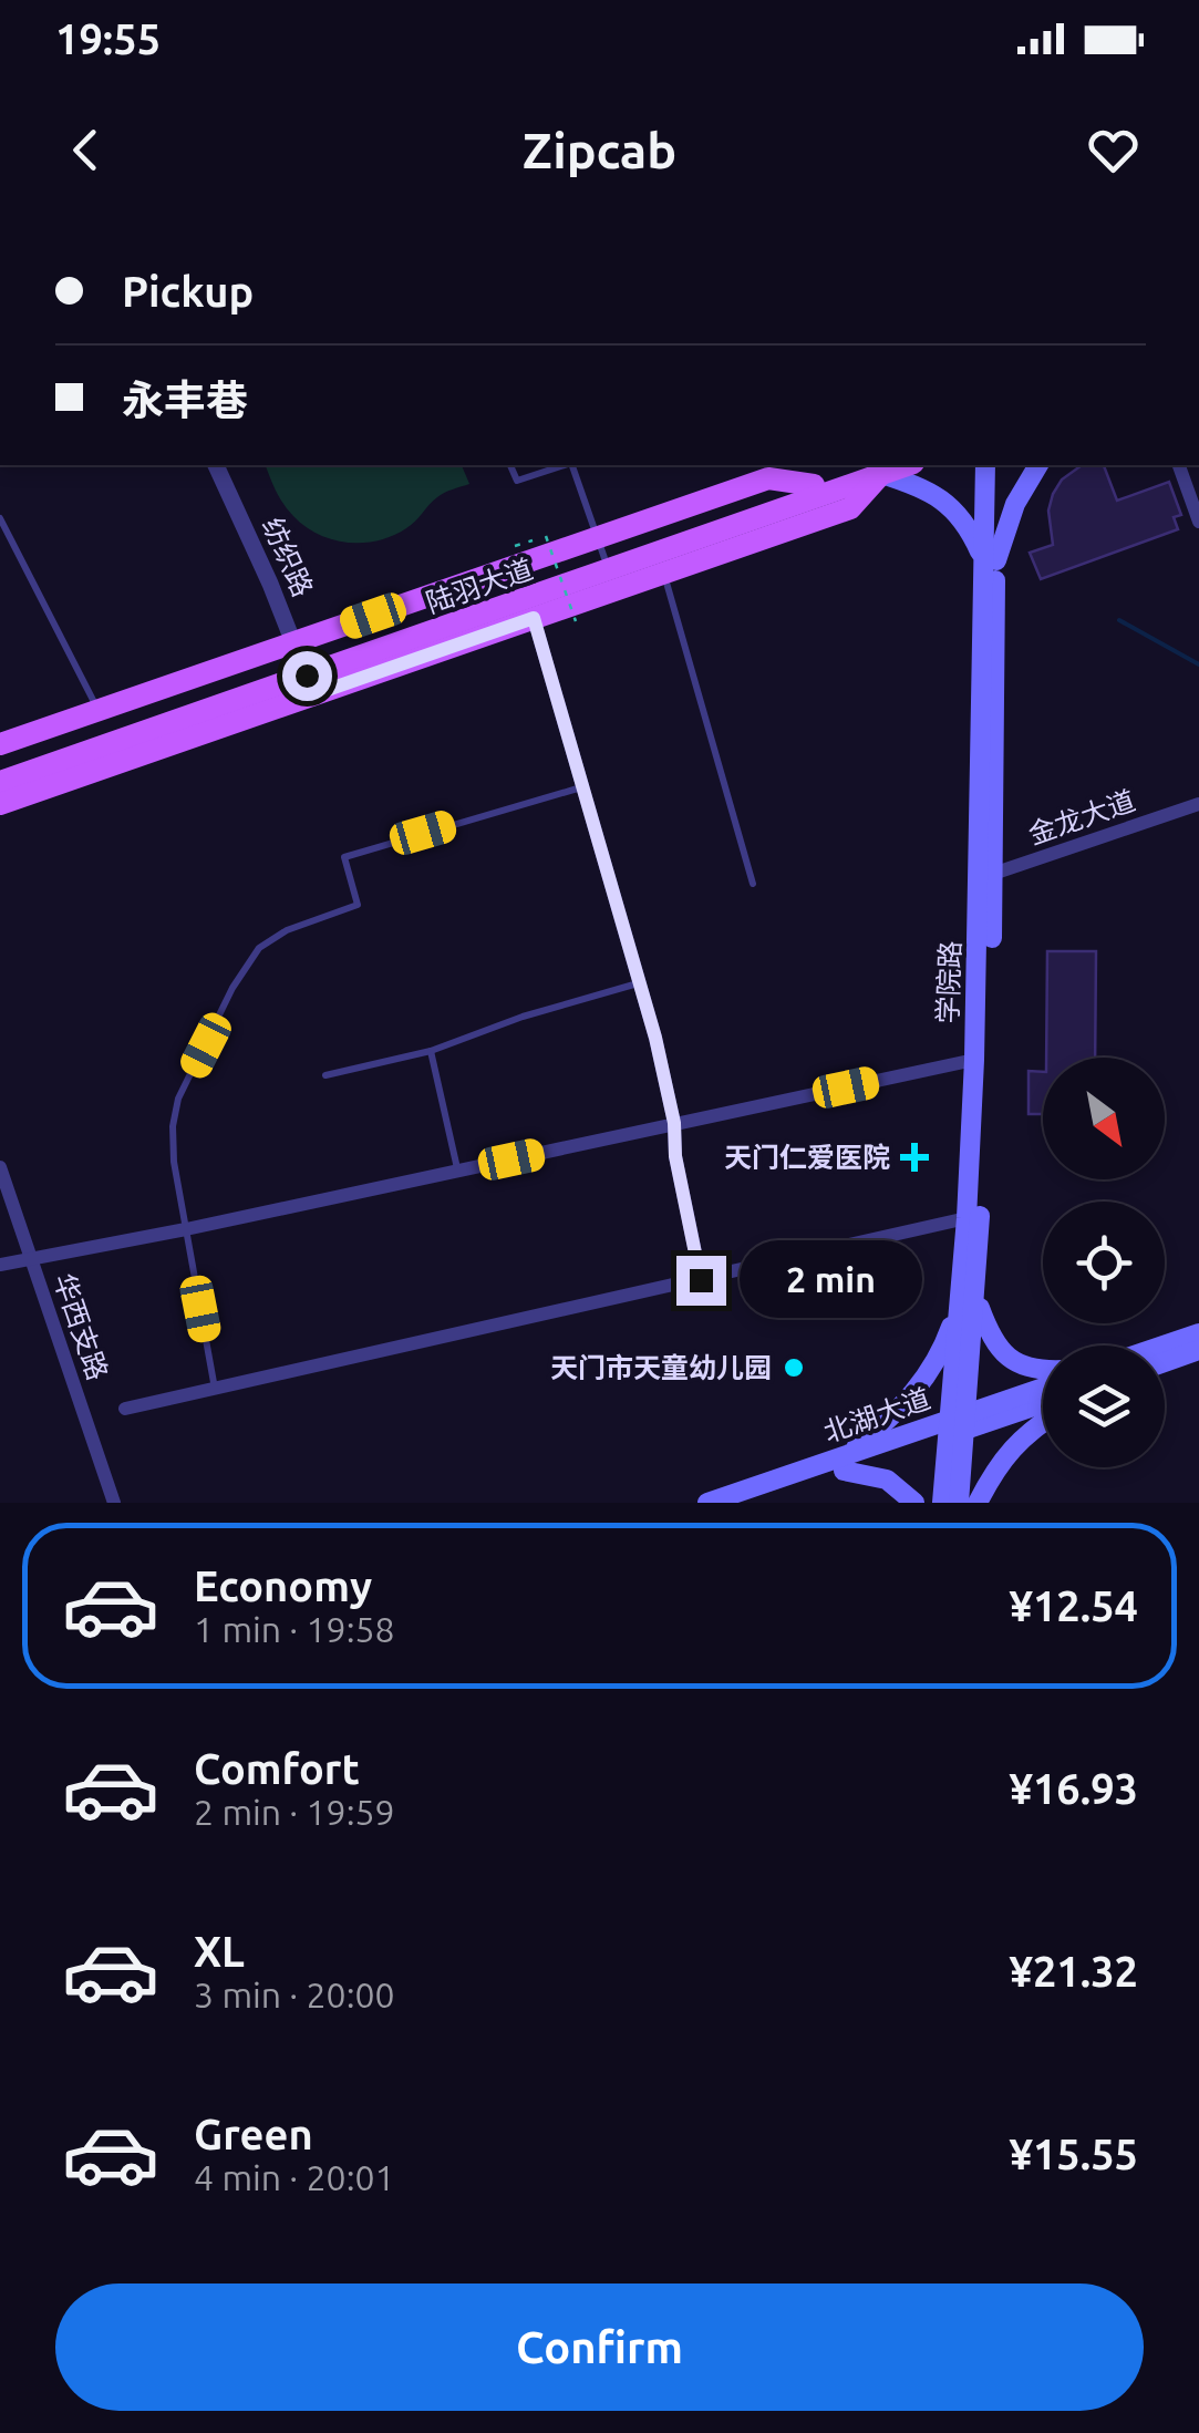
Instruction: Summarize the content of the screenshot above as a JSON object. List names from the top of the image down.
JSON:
{
  "streets": {
    "main road": ["陆羽大道", "学院路", "北湖大道"],
    "street": ["纺织路", "金龙大道", "华西支路"]
  },
  "crossings": [
    ["纺织路", "陆羽大道"],
    ["金龙大道", "学院路"],
    ["学院路", "北湖大道"]
  ],
  "places": {
    "health": ["天门仁爱医院"],
    "other": ["天门市天童幼儿园"]
  },
  "north": "bottom right",
  "page": {
    "status": "19:55",
    "header": "Zipcab",
    "banner": ["Pickup", "永丰巷"],
    "bubble": "2 min",
    "list": [
      {
        "name": "Economy",
        "note": "1 min · 19:58",
        "value": "¥12.54"
      },
      {
        "name": "Comfort",
        "note": "2 min · 19:59",
        "value": "¥16.93"
      },
      {
        "name": "XL",
        "note": "3 min · 20:00",
        "value": "¥21.32"
      },
      {
        "name": "Green",
        "note": "4 min · 20:01",
        "value": "¥15.55"
      }
    ],
    "buttons": "Confirm"
  }
}
